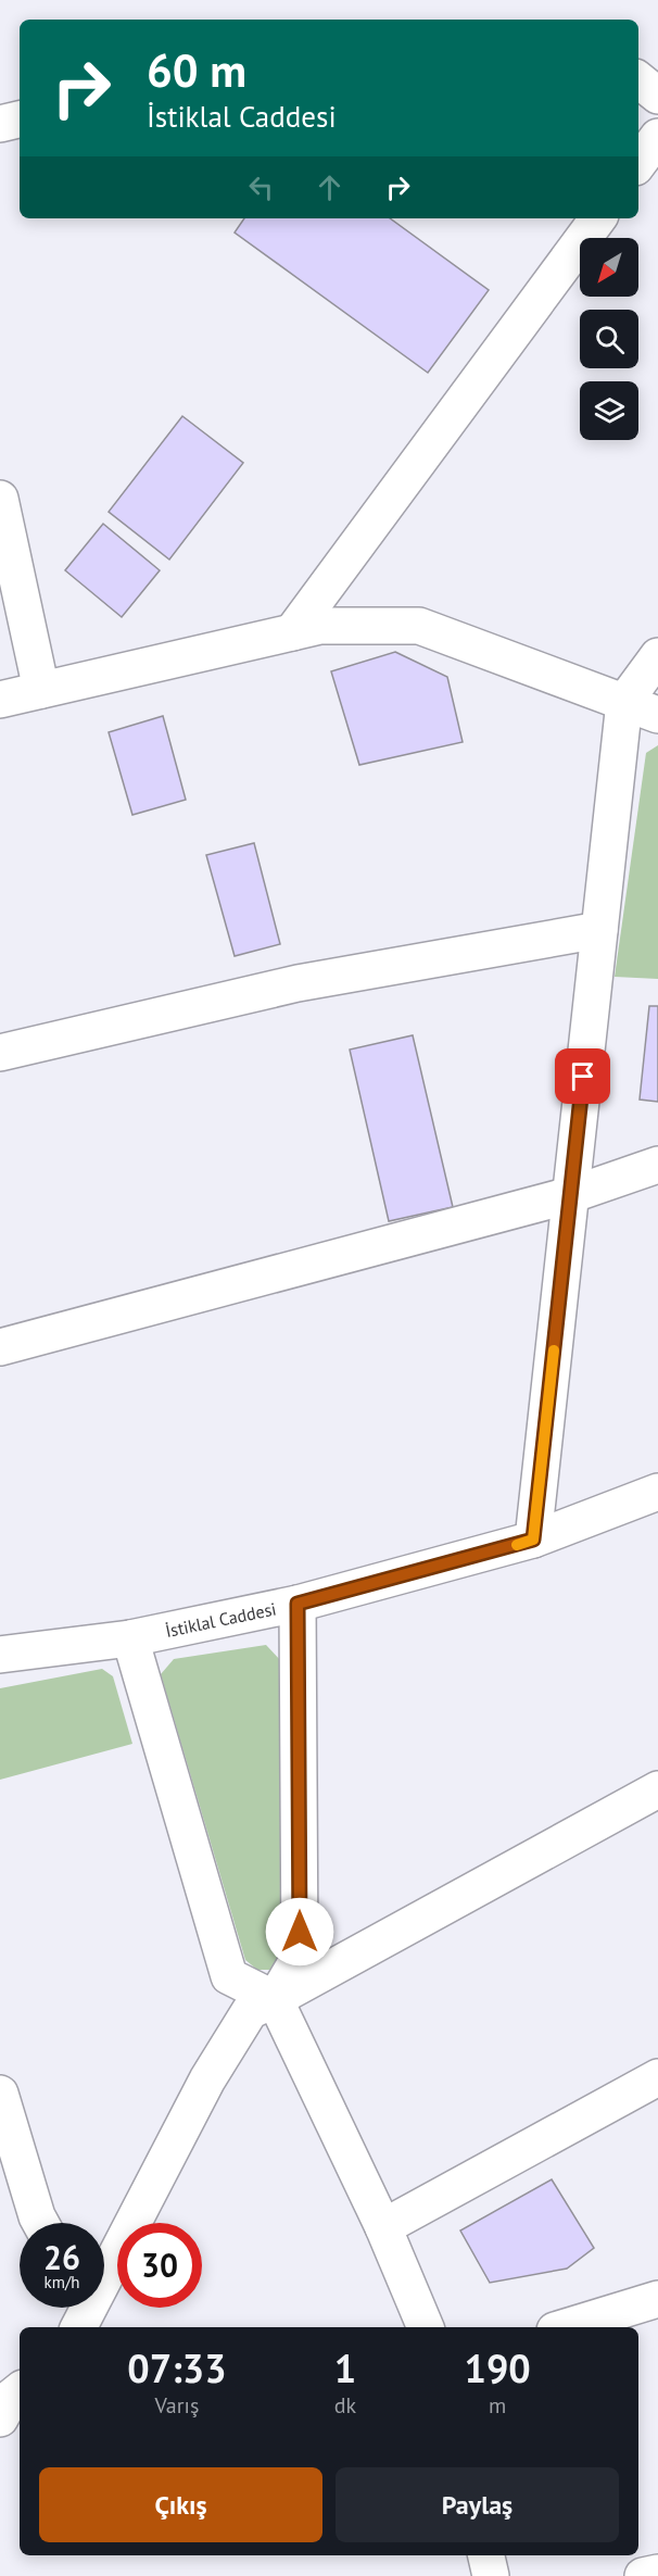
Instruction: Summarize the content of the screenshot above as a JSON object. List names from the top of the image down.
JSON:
{
  "streets": {
    "street": ["İstiklal Caddesi"]
  },
  "north": "bottom left",
  "page": {
    "turn": ["60 m", "İstiklal Caddesi"],
    "speed": "26 km/h",
    "limit": "30",
    "eta": [
      "07:33",
      "Varış",
      "1",
      "dk",
      "190",
      "m"
    ],
    "buttons": ["Çıkış", "Paylaş"]
  }
}
